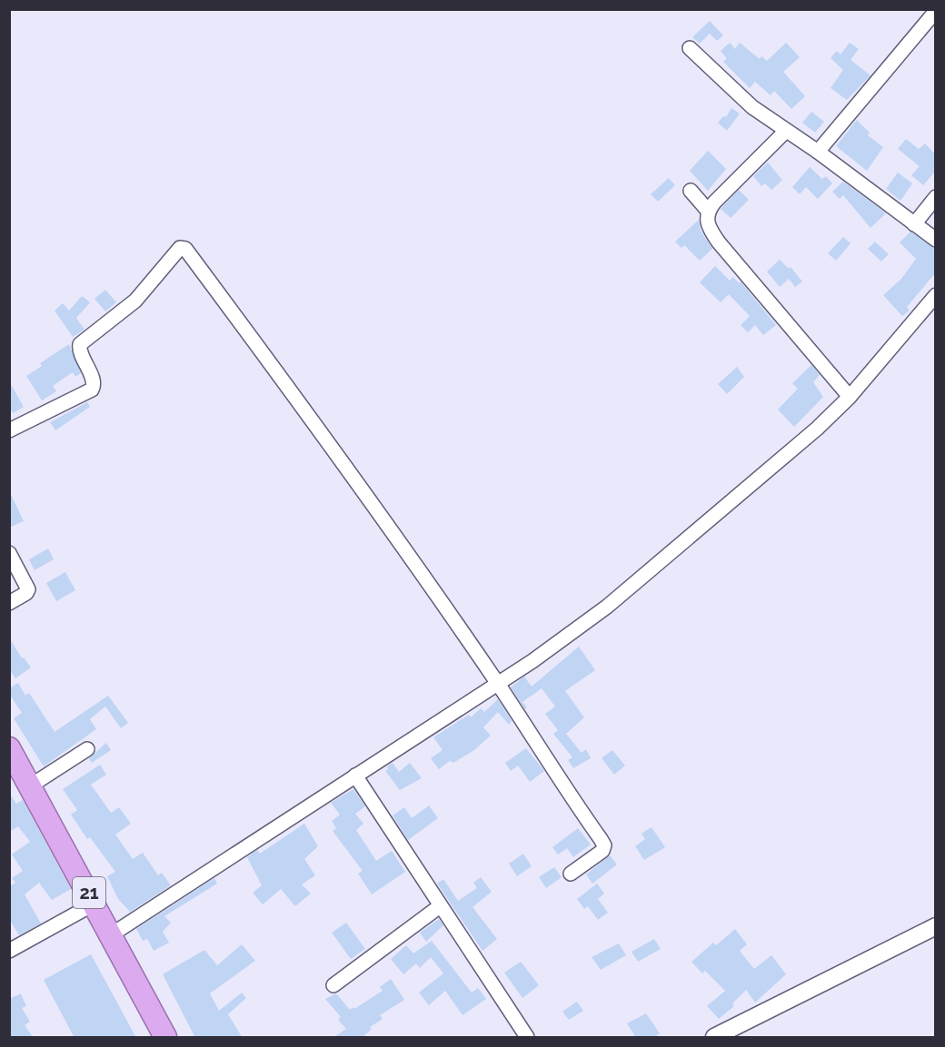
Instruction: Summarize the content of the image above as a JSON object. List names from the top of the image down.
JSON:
{
  "streets": {
    "highway": ["21"]
  }
}
